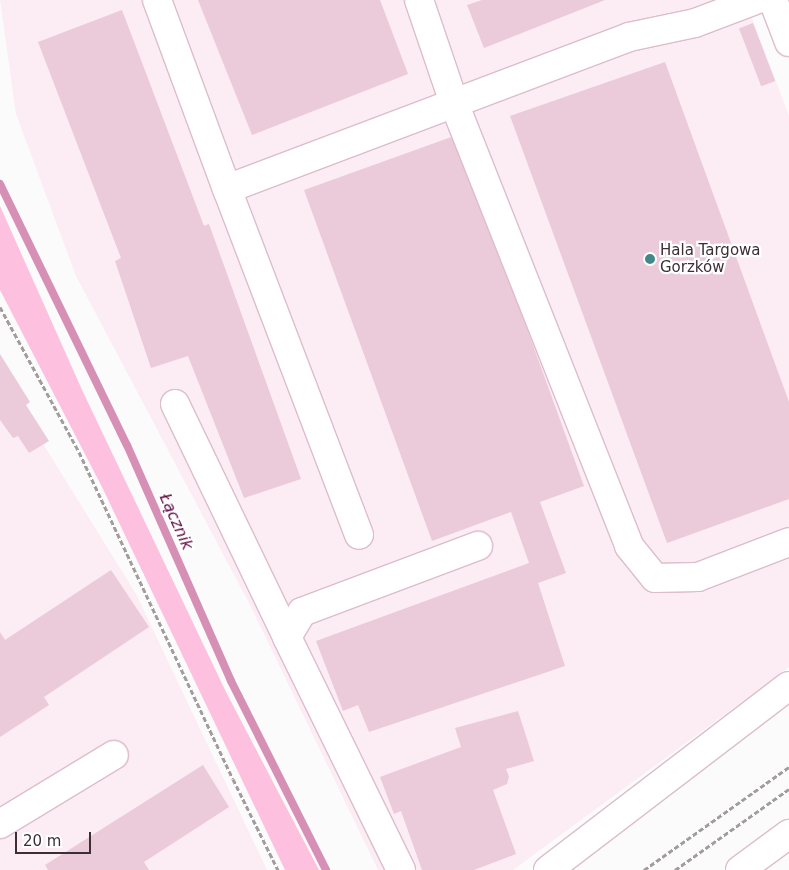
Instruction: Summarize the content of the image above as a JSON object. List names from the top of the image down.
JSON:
{
  "water": ["Łącznik"],
  "places": ["Hala Targowa Gorzków"],
  "scale_bar": "20 m"
}
